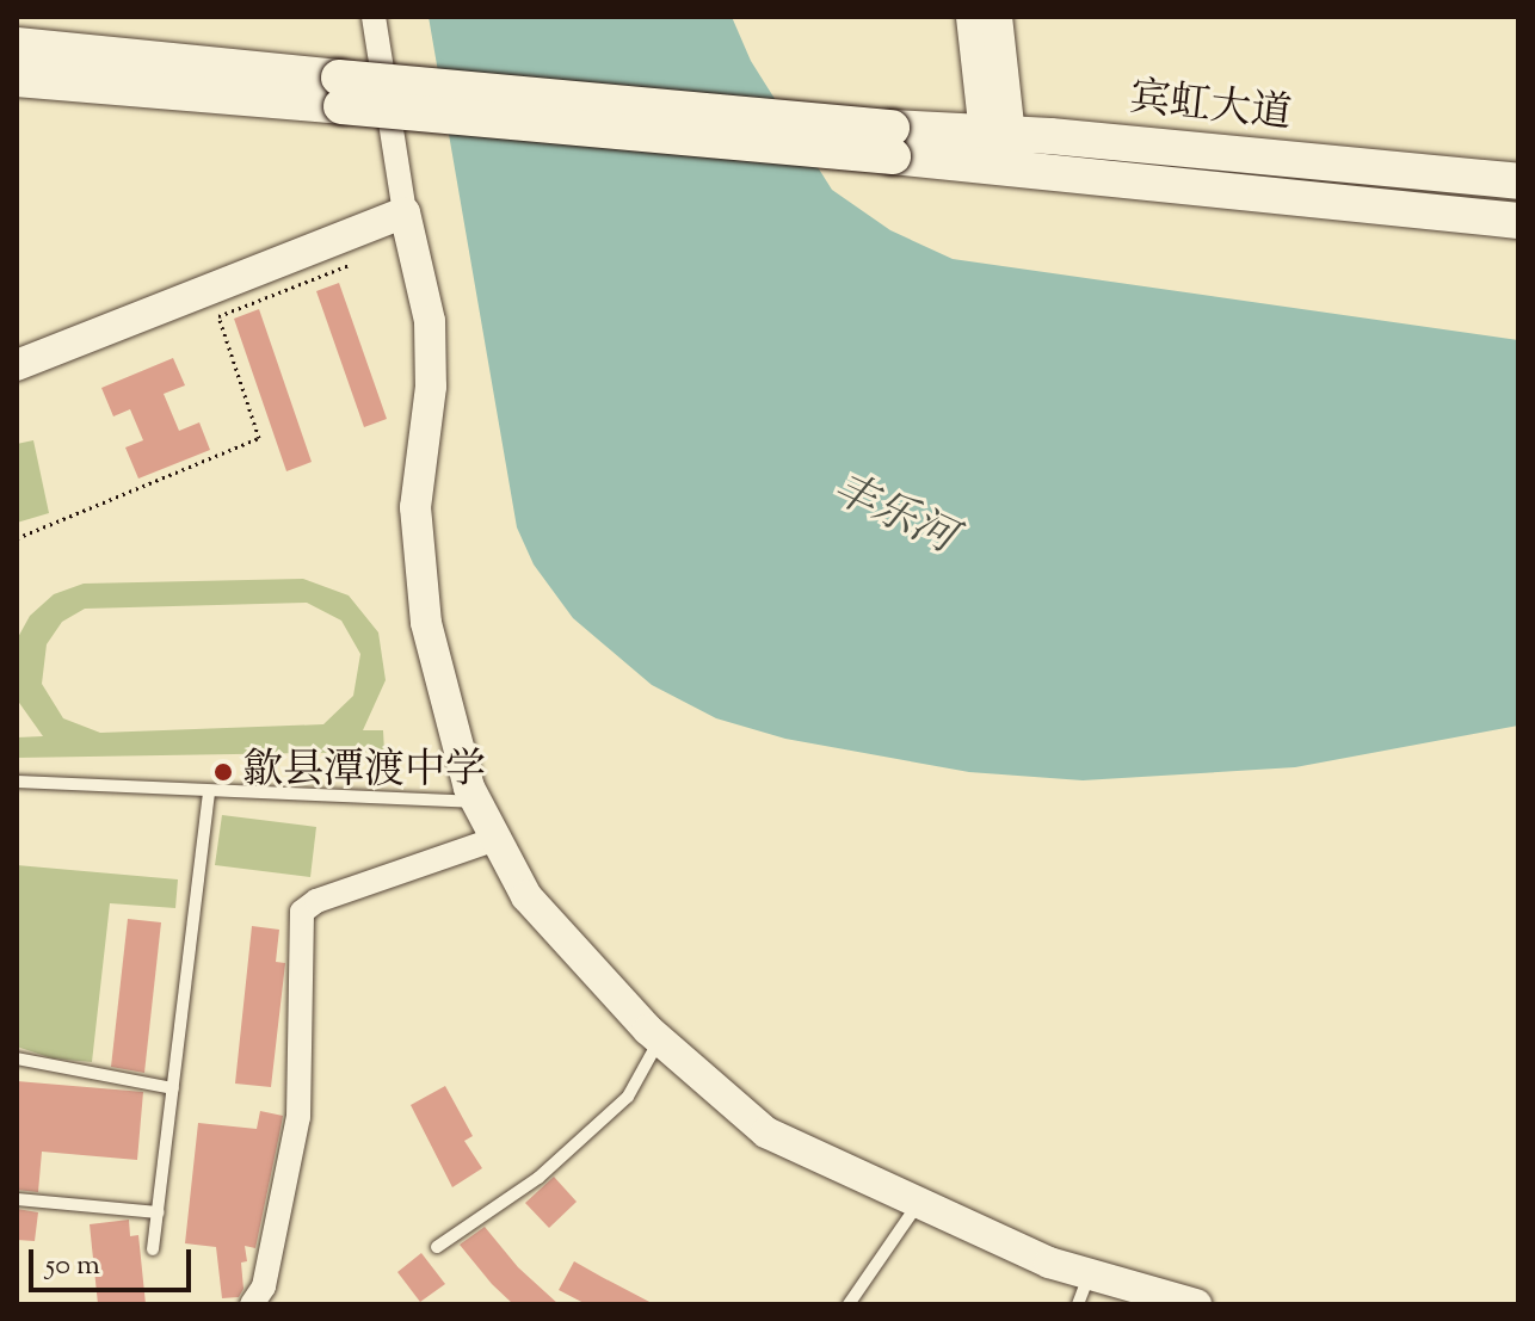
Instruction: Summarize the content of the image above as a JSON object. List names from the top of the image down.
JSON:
{
  "streets": {
    "main road": ["宾虹大道"]
  },
  "water": ["丰乐河"],
  "places": ["歙县潭渡中学"],
  "scale_bar": "50 m"
}
